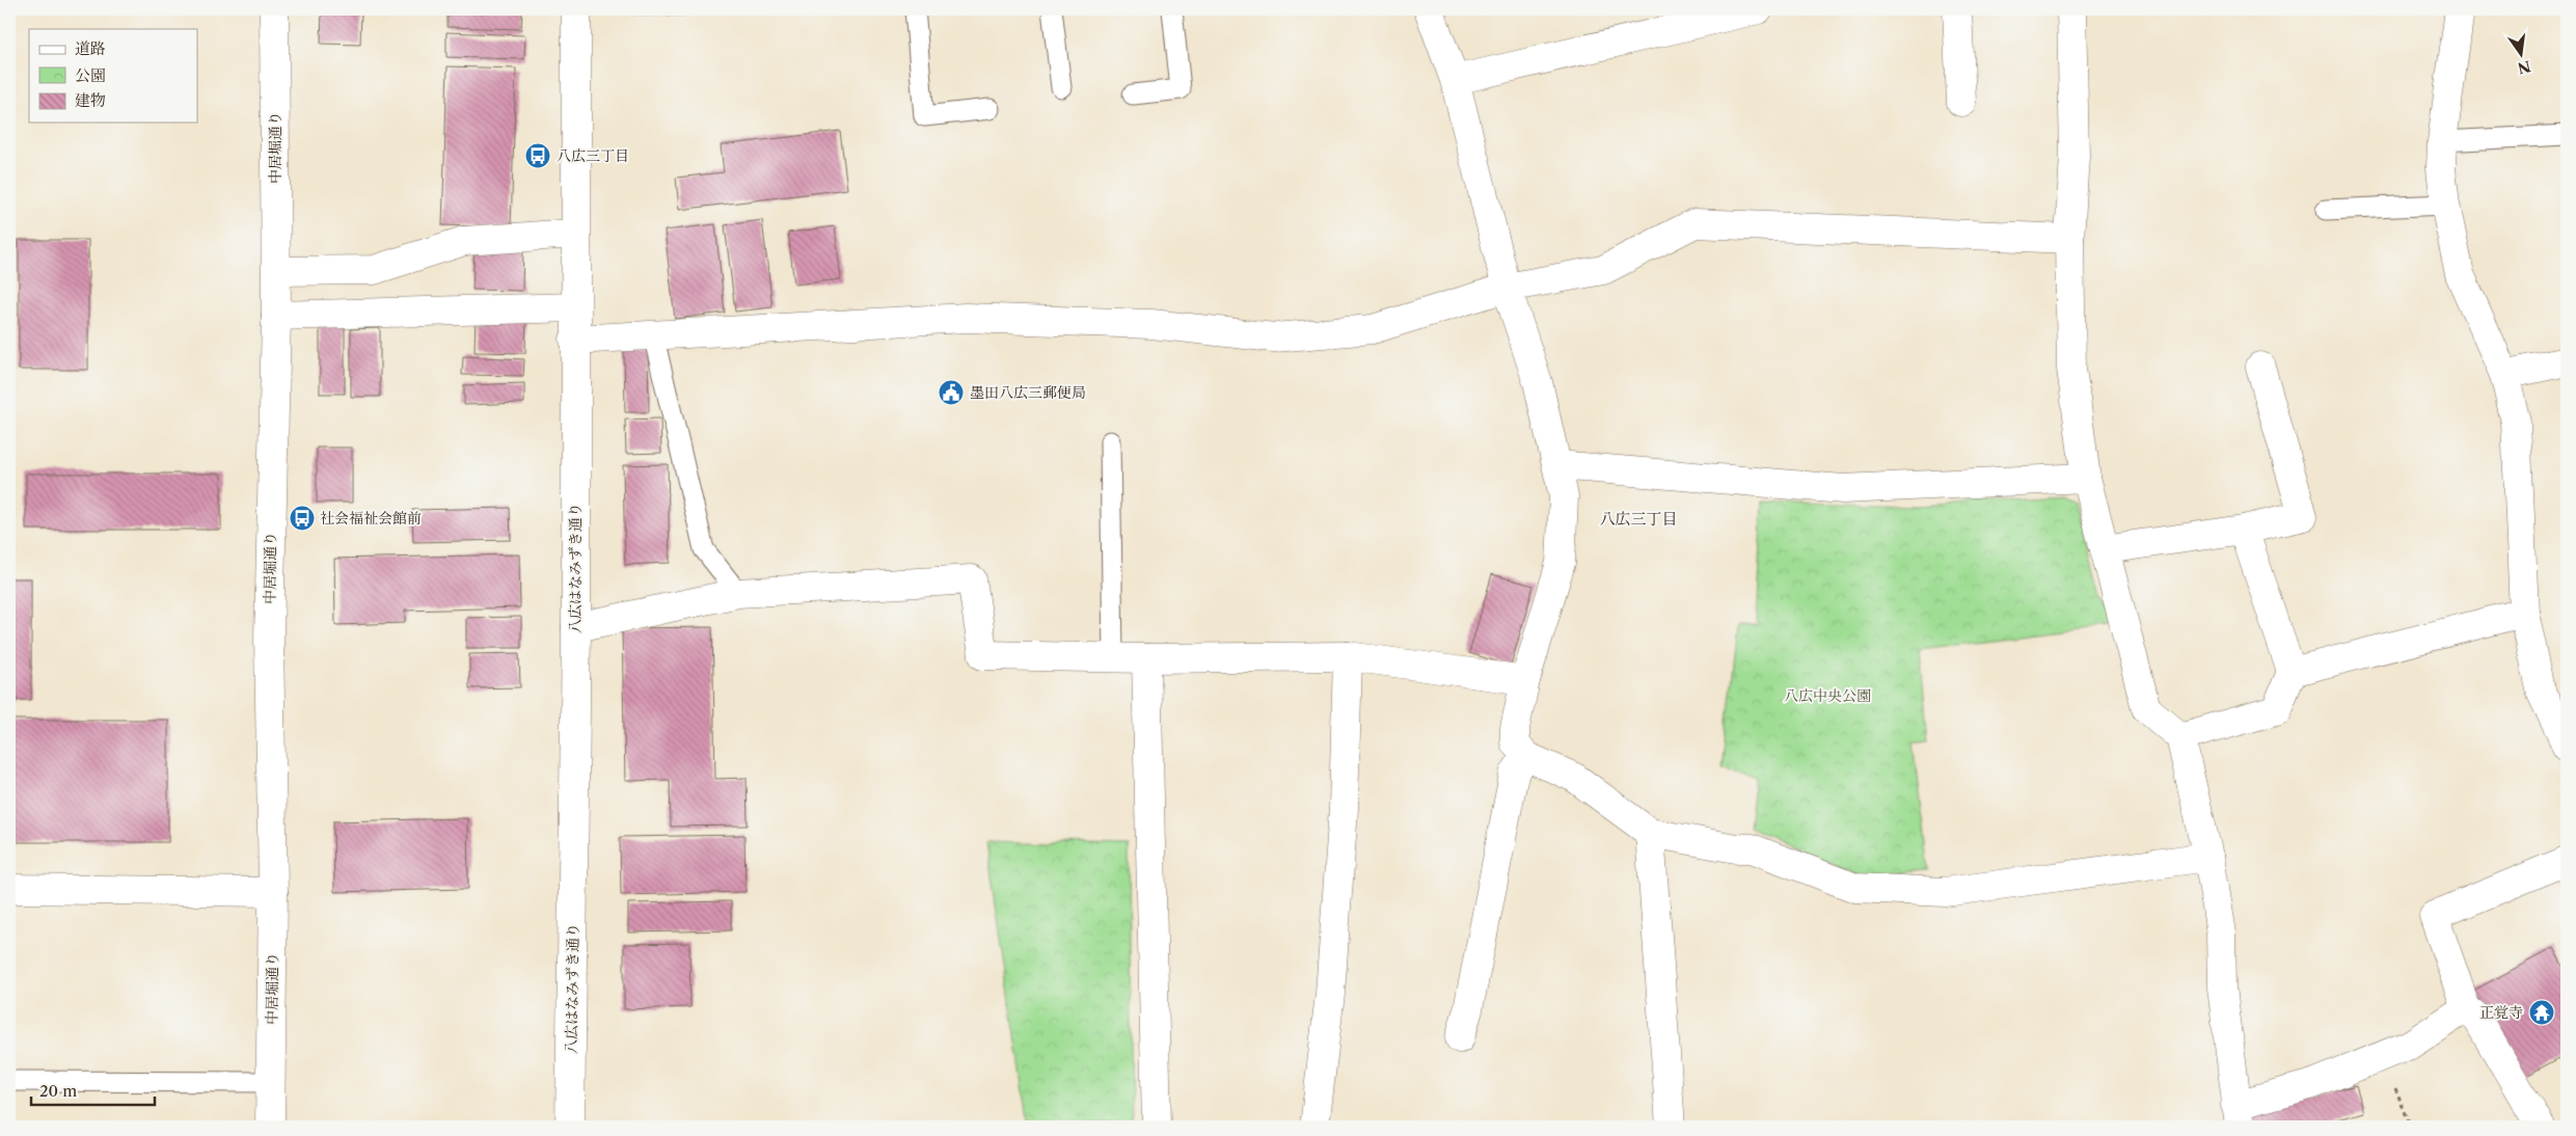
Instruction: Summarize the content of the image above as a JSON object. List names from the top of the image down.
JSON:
{
  "streets": {
    "street": ["中居堀通り", "八広はなみずき通り"]
  },
  "districts": ["八広三丁目"],
  "parks": ["八広中央公園"],
  "places": {
    "bus stop": ["八広三丁目", "社会福祉会館前"],
    "public building": ["墨田八広三郵便局"],
    "temple": ["正覚寺"]
  },
  "legend": ["道路", "公園", "建物"],
  "scale_bar": "20 m",
  "north": "bottom"
}
